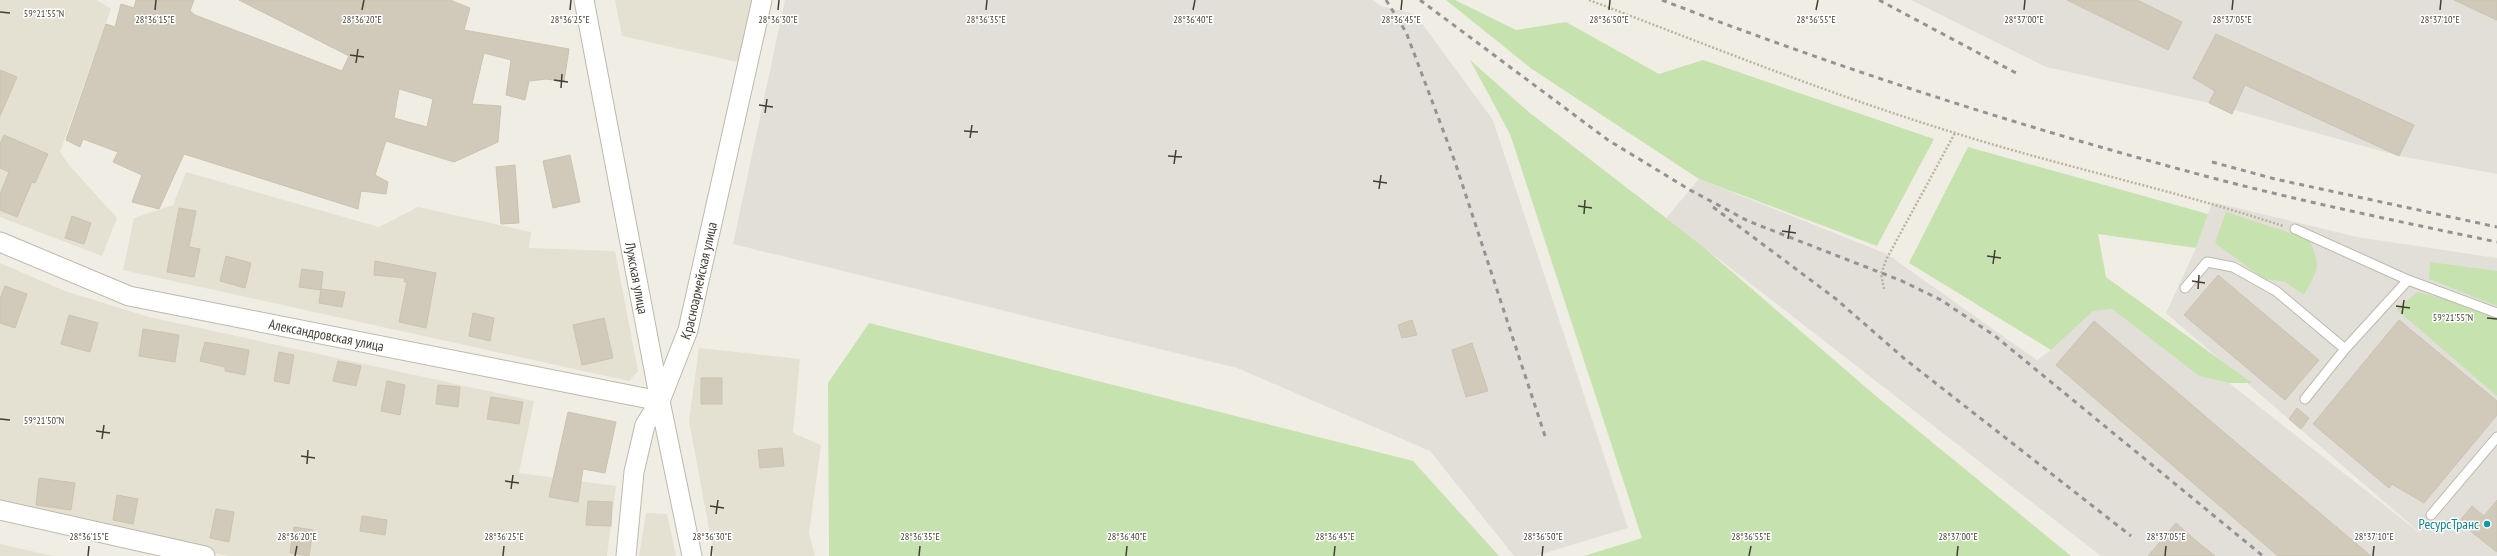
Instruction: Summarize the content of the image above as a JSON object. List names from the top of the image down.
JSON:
{
  "streets": {
    "street": ["Лужская улица", "Красноармейская улица", "Александровская улица"]
  },
  "crossings": [
    ["Лужская улица", "Красноармейская улица"],
    ["Лужская улица", "Александровская улица"],
    ["Красноармейская улица", "Александровская улица"]
  ],
  "places": ["РесурсТранс"],
  "coordinates": [
    "59°21'55\"N",
    "28°36'20\"E",
    "28°36'25\"E",
    "28°36'50\"E",
    "28°37'05\"E",
    "28°37'10\"E",
    "28°36'15\"E",
    "28°36'30\"E",
    "28°36'35\"E",
    "28°36'40\"E",
    "28°36'45\"E",
    "28°36'55\"E",
    "28°37'00\"E",
    "59°21'50\"N"
  ]
}
